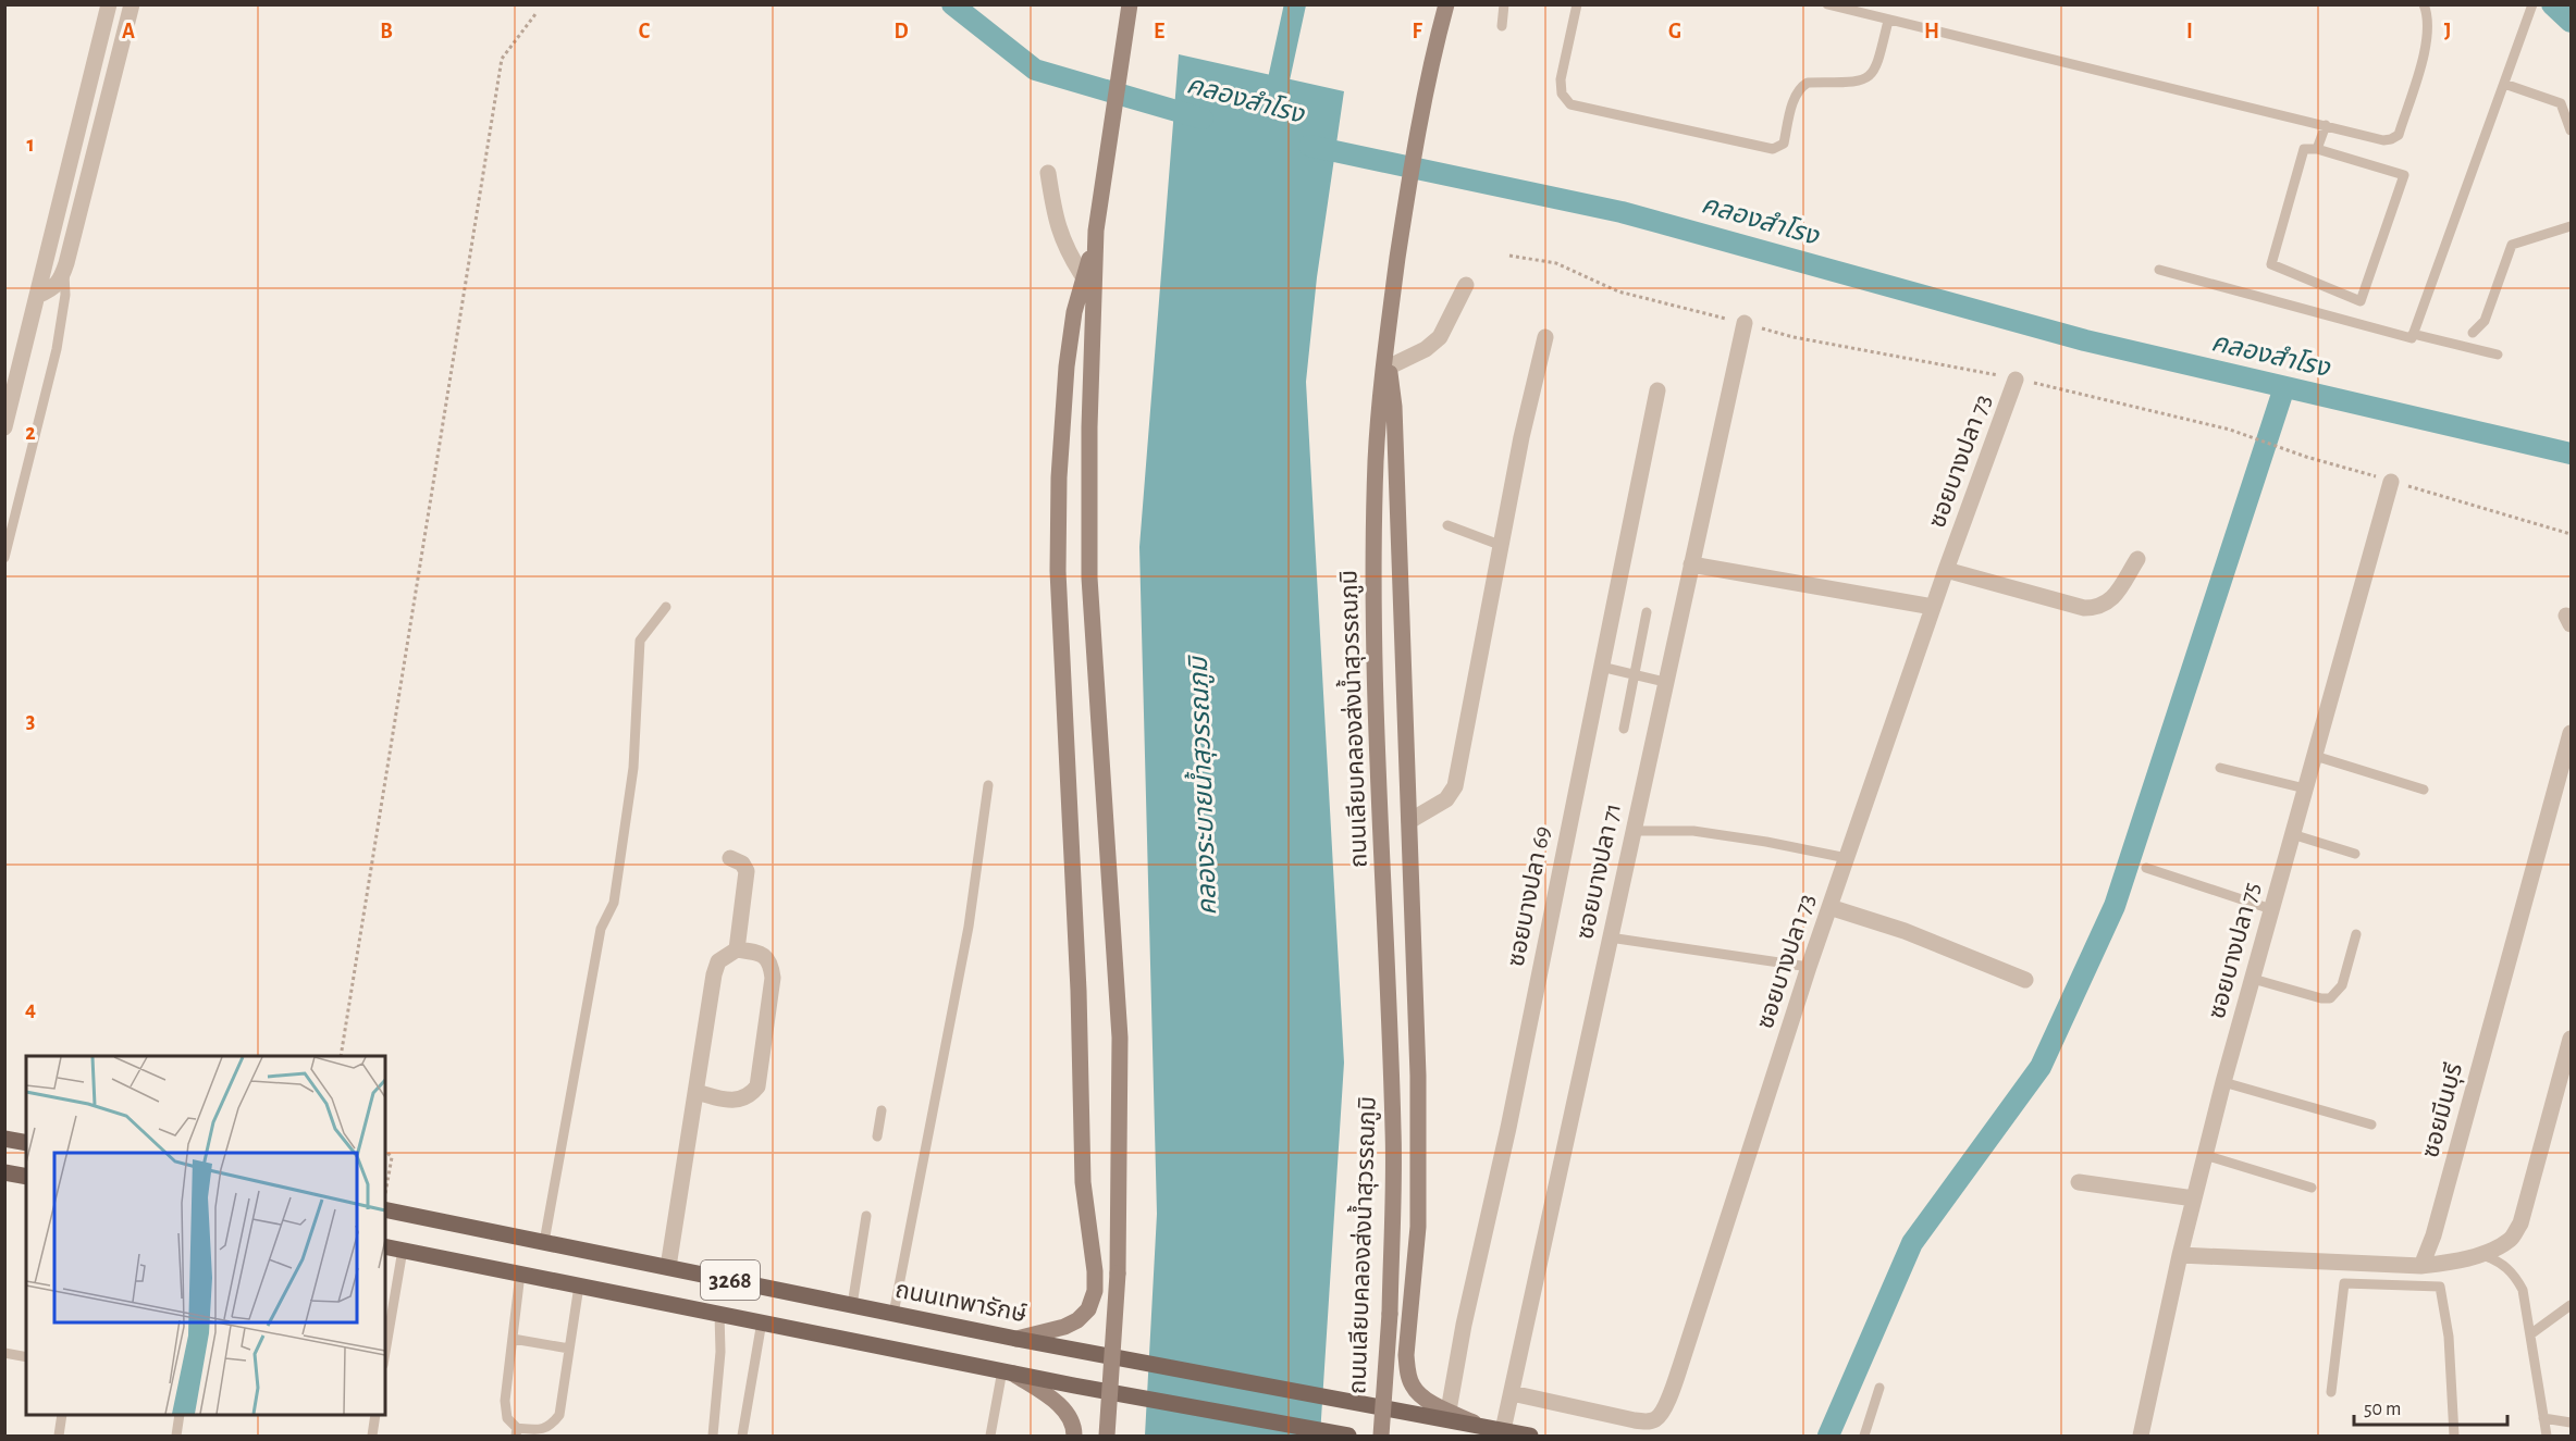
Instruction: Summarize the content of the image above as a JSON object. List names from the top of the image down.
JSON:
{
  "streets": {
    "main road": ["ถนนเลียบคลองส่งน้ำสุวรรณภูมิ", "3268", "ถนนเทพารักษ์"],
    "street": [
      "ซอยบางปลา 73",
      "ซอยบางปลา 71",
      "ซอยบางปลา 69",
      "ซอยบางปลา 75",
      "ซอยมีนบุรี"
    ]
  },
  "crossings": [
    ["ซอยบางปลา 73", "ซอยบางปลา 71"],
    ["ซอยบางปลา 71", "ถนนเทพารักษ์"]
  ],
  "water": ["คลองสำโรง", "คลองระบายน้ำสุวรรณภูมิ"],
  "scale_bar": "50 m",
  "grid": {
    "columns": [
      "A",
      "B",
      "C",
      "D",
      "E",
      "F",
      "G",
      "H",
      "I",
      "J"
    ],
    "rows": [
      "1",
      "2",
      "3",
      "4"
    ]
  }
}
